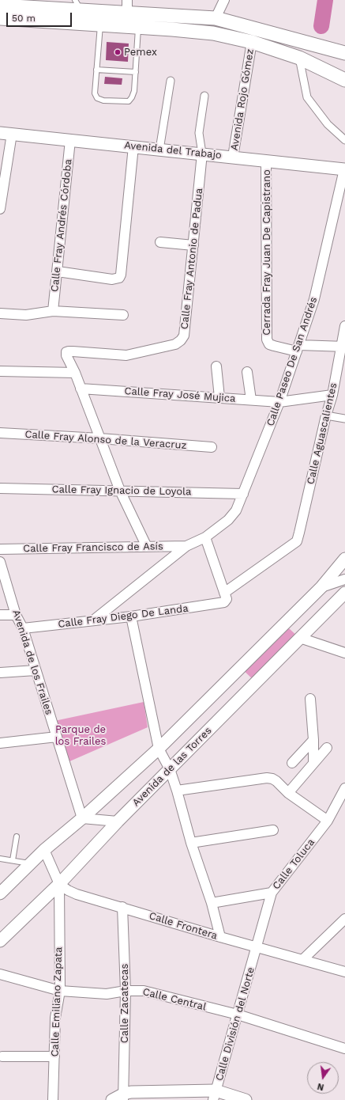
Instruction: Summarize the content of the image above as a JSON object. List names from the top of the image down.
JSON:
{
  "streets": {
    "street": [
      "Avenida Rojo Gómez",
      "Avenida del Trabajo",
      "Calle Fray Andrés Córdoba",
      "Cerrada Fray Juan De Capistrano",
      "Calle Fray Antonio de Padua",
      "Calle Paseo De San Andrés",
      "Calle Fray José Mujica",
      "Calle Aguascalientes",
      "Calle Fray Alonso de la Veracruz",
      "Calle Fray Ignacio de Loyola",
      "Calle Fray Francisco de Asís",
      "Calle Fray Diego De Landa",
      "Avenida de los Frailes",
      "Avenida de las Torres",
      "Calle Toluca",
      "Calle Frontera",
      "Calle Central",
      "Calle Emiliano Zapata",
      "Calle Zacatecas",
      "Calle División del Norte"
    ]
  },
  "crossings": [
    ["Avenida Rojo Gómez", "Avenida del Trabajo"],
    ["Avenida del Trabajo", "Calle Fray Andrés Córdoba"],
    ["Avenida del Trabajo", "Cerrada Fray Juan De Capistrano"],
    ["Avenida del Trabajo", "Calle Fray Antonio de Padua"],
    ["Avenida del Trabajo", "Calle Paseo De San Andrés"],
    ["Cerrada Fray Juan De Capistrano", "Calle Paseo De San Andrés"],
    ["Calle Paseo De San Andrés", "Calle Fray José Mujica"],
    ["Calle Paseo De San Andrés", "Calle Fray Ignacio de Loyola"],
    ["Calle Paseo De San Andrés", "Calle Fray Francisco de Asís"],
    ["Calle Fray José Mujica", "Calle Aguascalientes"],
    ["Calle Aguascalientes", "Calle Fray Diego De Landa"],
    ["Calle Fray Diego De Landa", "Avenida de los Frailes"],
    ["Avenida de las Torres", "Calle Frontera"],
    ["Avenida de las Torres", "Calle Emiliano Zapata"],
    ["Calle Toluca", "Calle Frontera"],
    ["Calle Toluca", "Calle División del Norte"],
    ["Calle Frontera", "Calle Emiliano Zapata"],
    ["Calle Frontera", "Calle Zacatecas"],
    ["Calle Frontera", "Calle División del Norte"],
    ["Calle Central", "Calle Emiliano Zapata"],
    ["Calle Central", "Calle Zacatecas"],
    ["Calle Central", "Calle División del Norte"]
  ],
  "parks": ["Parque de los Frailes"],
  "places": ["Pemex"],
  "scale_bar": "50 m",
  "north": "bottom"
}
